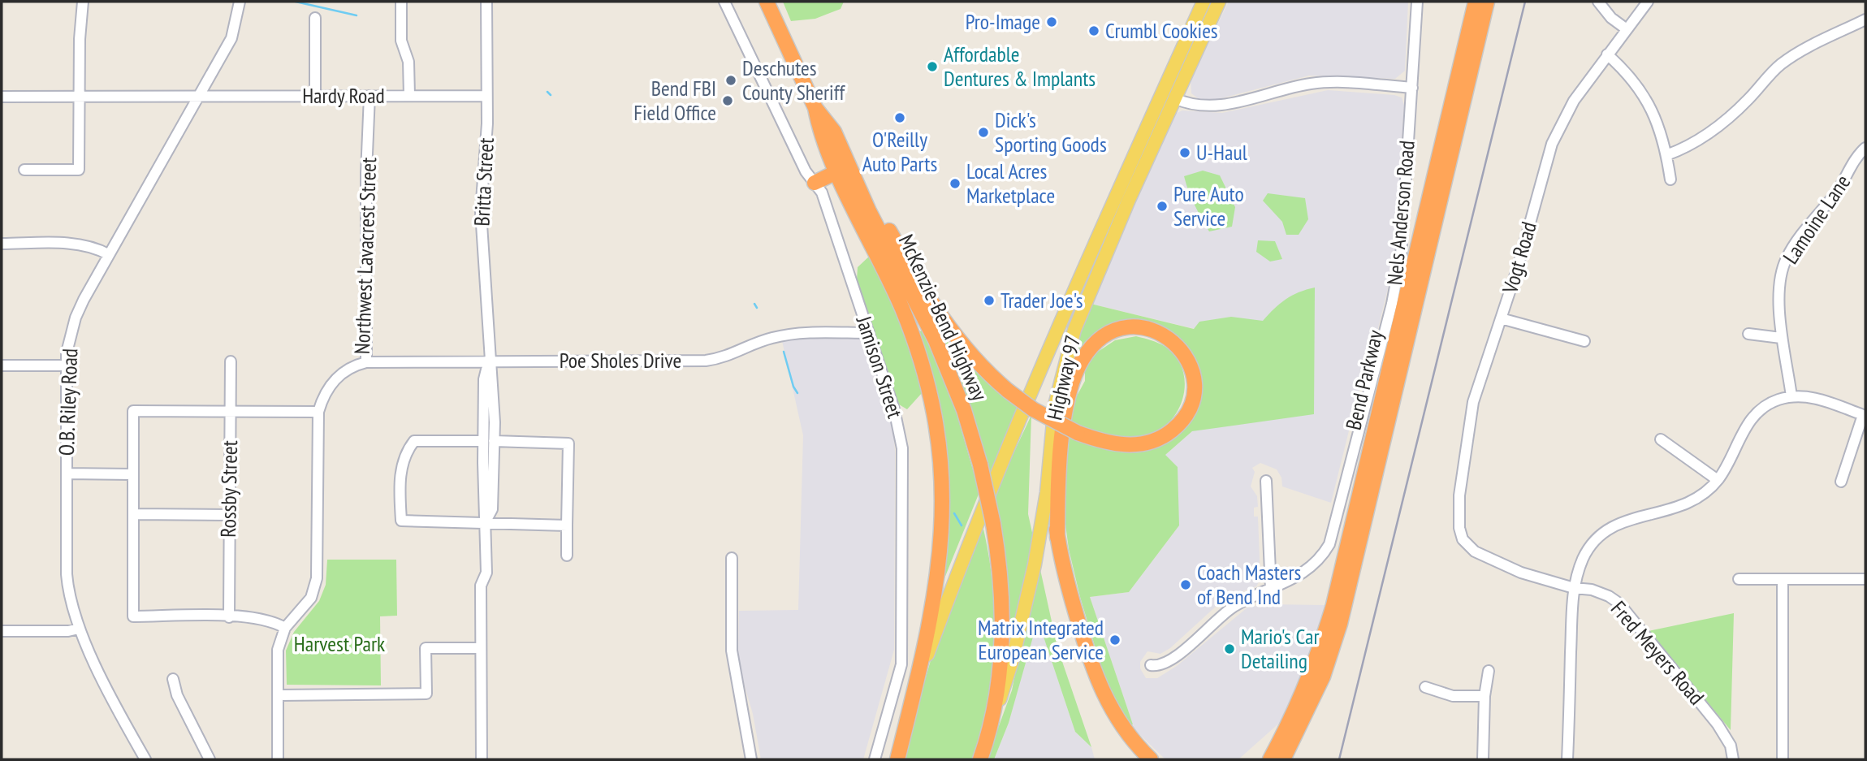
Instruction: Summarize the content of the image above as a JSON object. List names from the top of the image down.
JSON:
{
  "streets": {
    "highway": ["McKenzie-Bend Highway", "Bend Parkway"],
    "main road": ["Highway 97"],
    "street": [
      "Hardy Road",
      "Britta Street",
      "Nels Anderson Road",
      "Lamoine Lane",
      "Northwest Lavacrest Street",
      "Vogt Road",
      "Poe Sholes Drive",
      "Jamison Street",
      "O.B. Riley Road",
      "Rossby Street",
      "Fred Meyers Road"
    ]
  },
  "crossings": [
    ["Hardy Road", "Britta Street"],
    ["Hardy Road", "Northwest Lavacrest Street"],
    ["Hardy Road", "O.B. Riley Road"],
    ["Britta Street", "Poe Sholes Drive"],
    ["Northwest Lavacrest Street", "Poe Sholes Drive"],
    ["Vogt Road", "Fred Meyers Road"],
    ["McKenzie-Bend Highway", "Highway 97"],
    ["Poe Sholes Drive", "Jamison Street"]
  ],
  "parks": ["Harvest Park"],
  "places": [
    "Pro-Image",
    "Crumbl Cookies",
    "Affordable Dentures & Implants",
    "Deschutes County Sheriff",
    "Bend FBI Field Office",
    "O'Reilly Auto Parts",
    "Dick's Sporting Goods",
    "U-Haul",
    "Local Acres Marketplace",
    "Pure Auto Service",
    "Trader Joe's",
    "Coach Masters of Bend Ind",
    "Matrix Integrated European Service",
    "Mario's Car Detailing"
  ]
}
